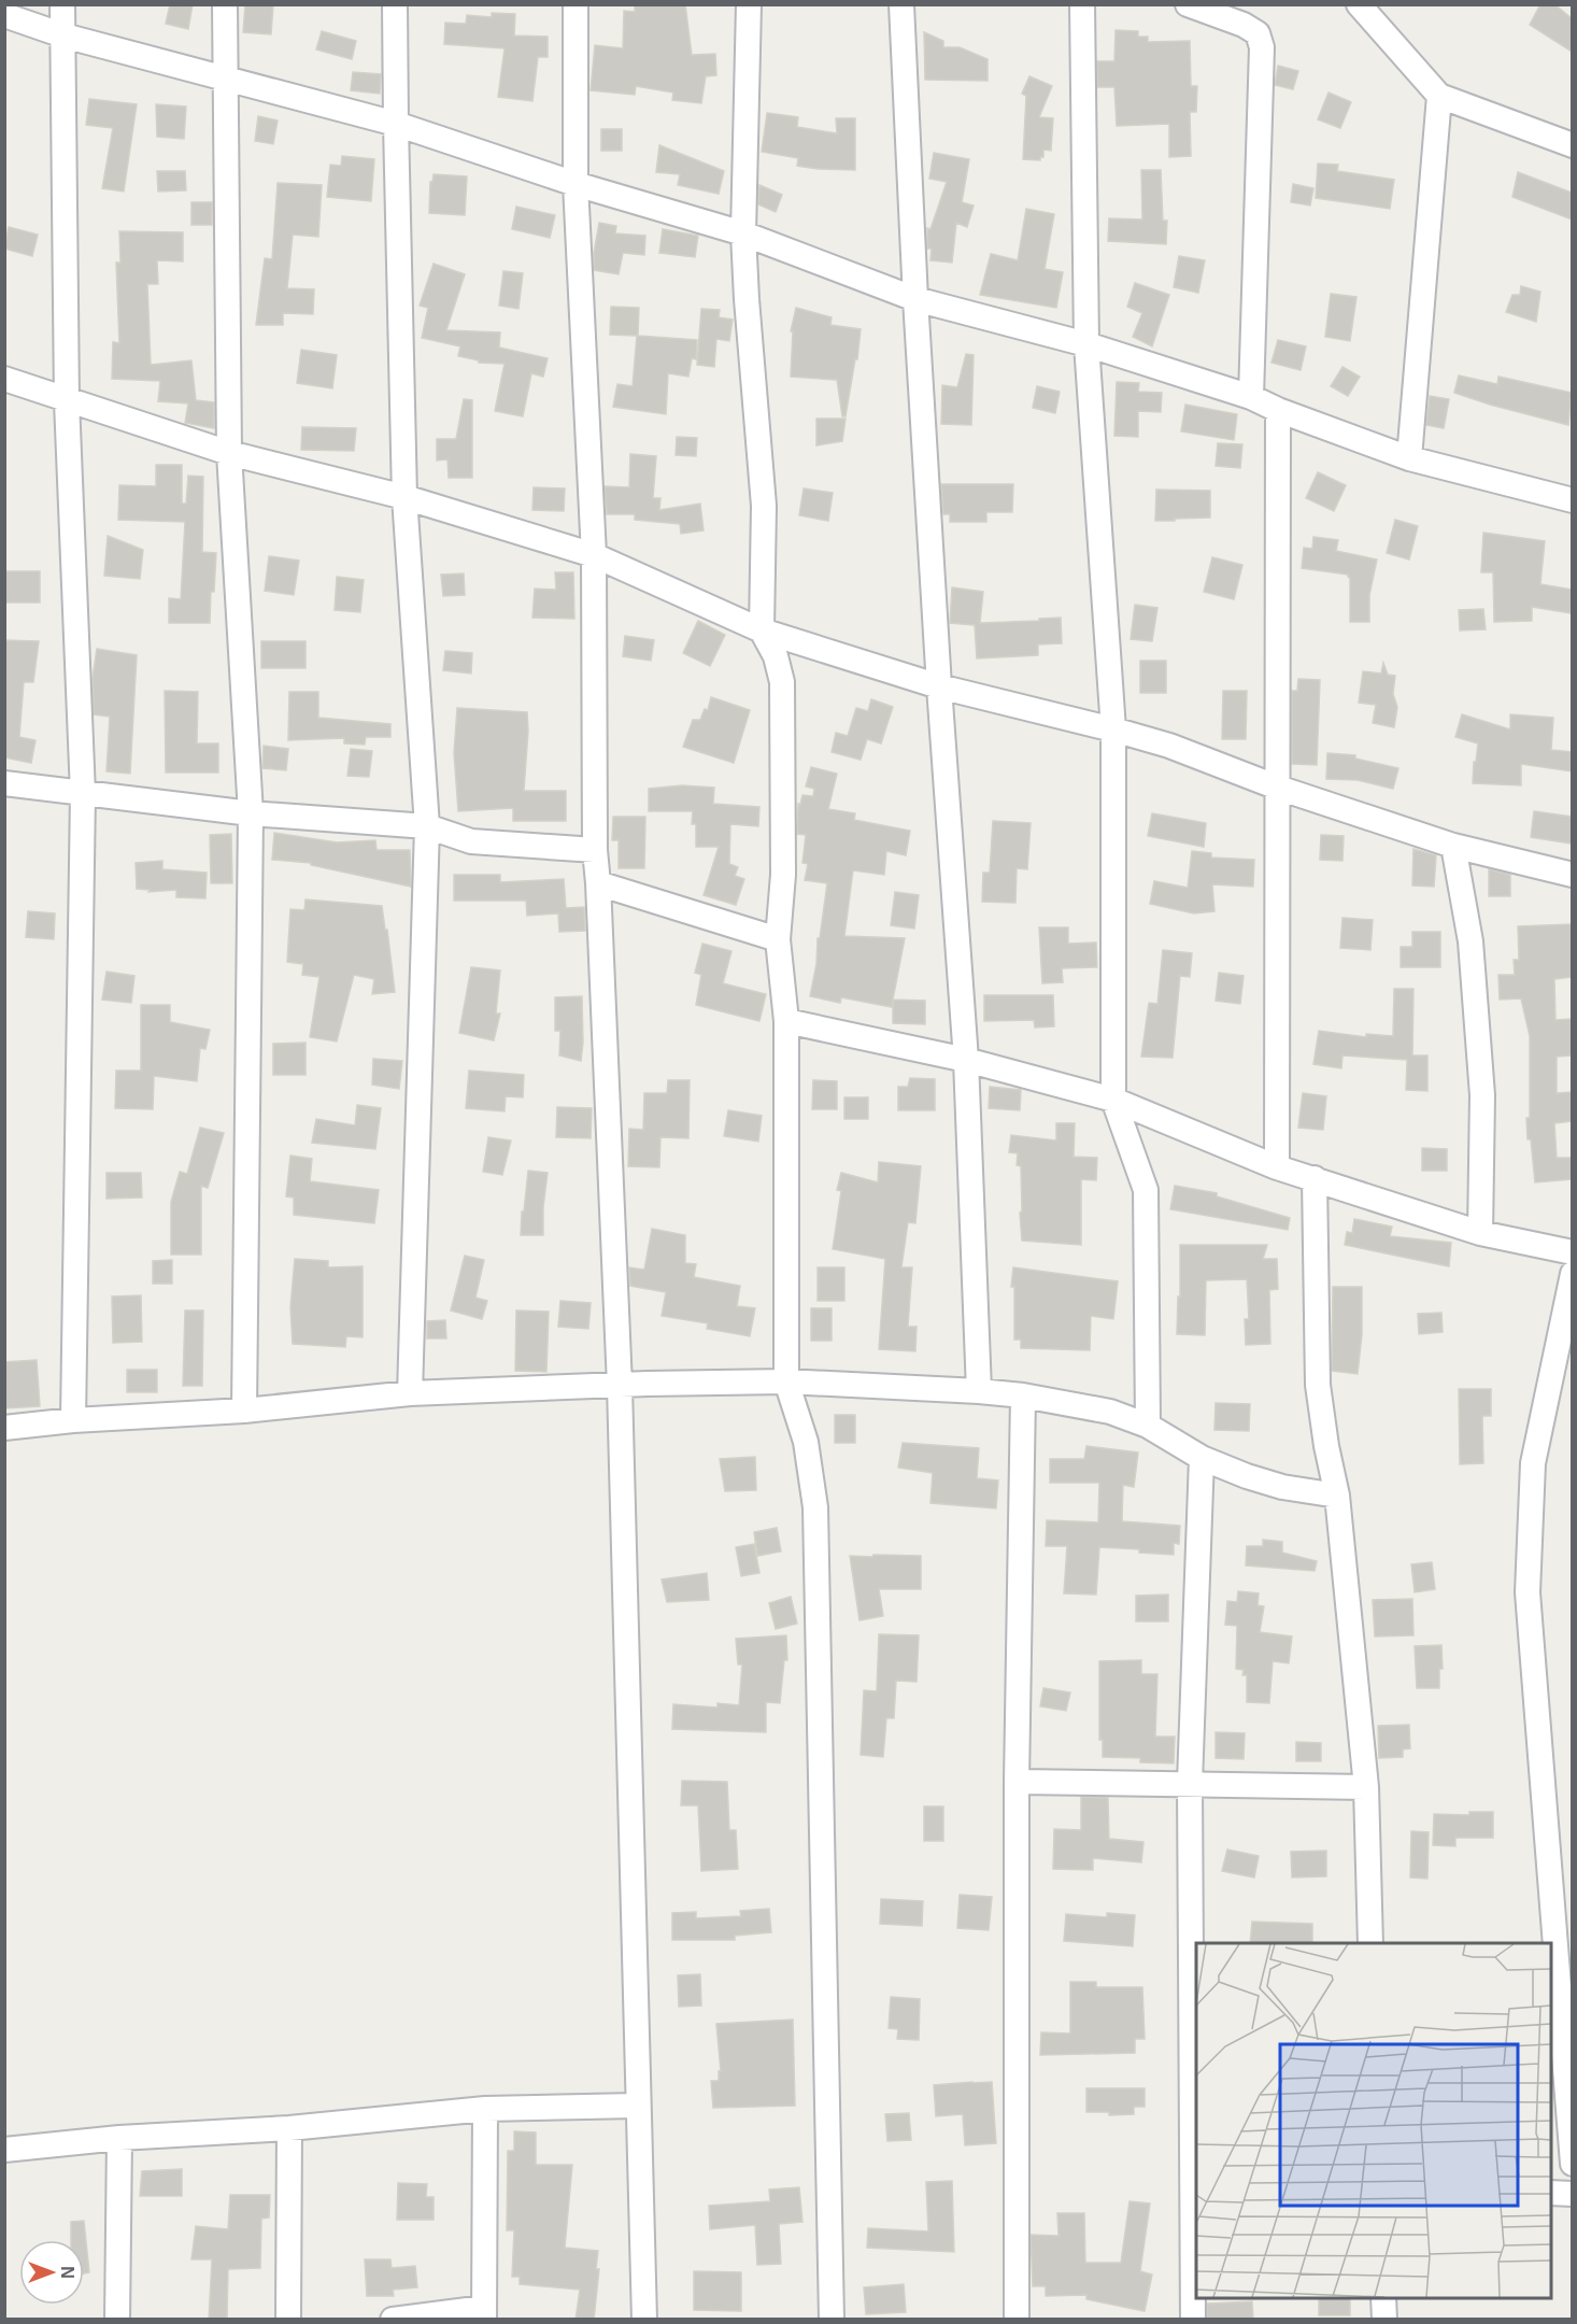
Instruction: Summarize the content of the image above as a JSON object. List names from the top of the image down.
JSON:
{
  "north": "right"
}
